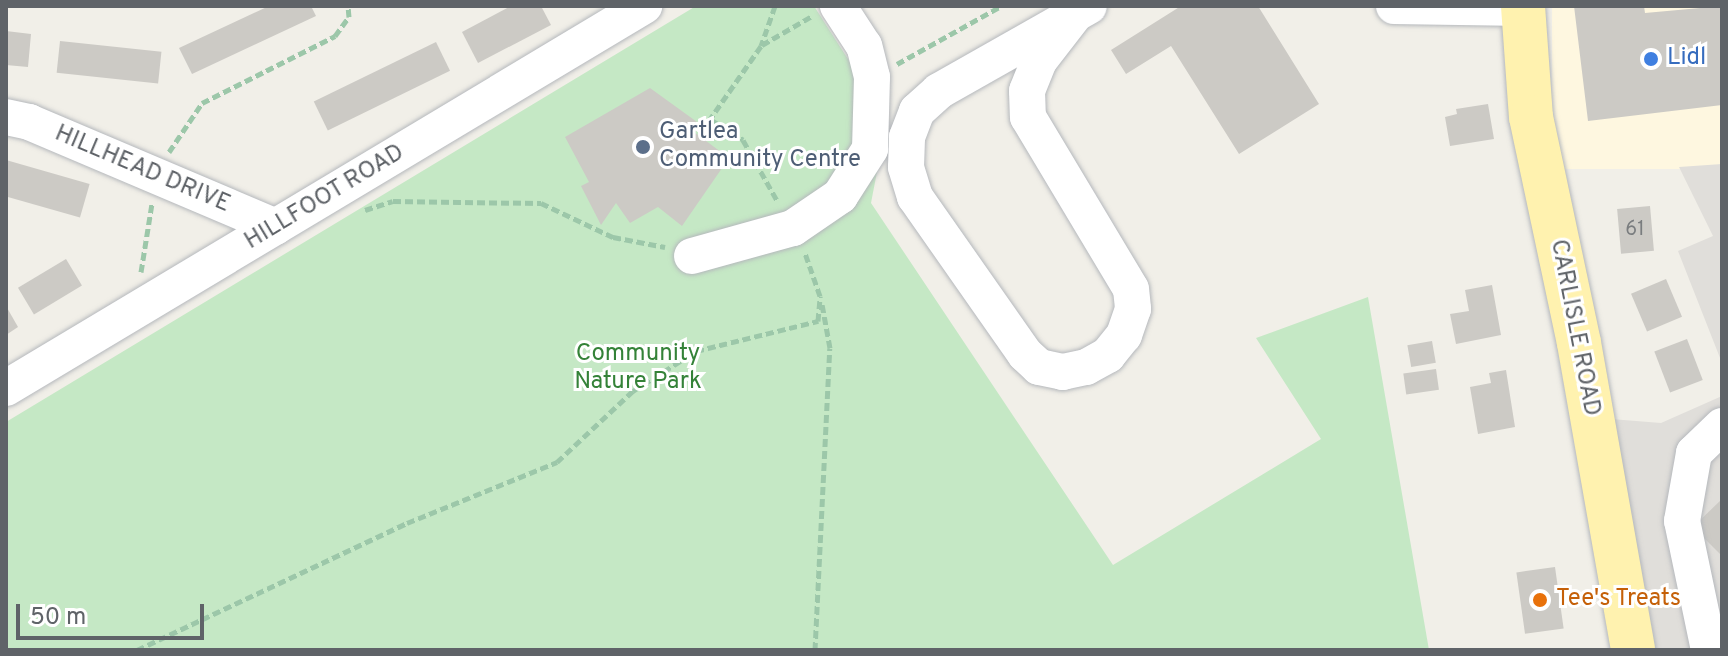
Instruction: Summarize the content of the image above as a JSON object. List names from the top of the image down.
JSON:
{
  "streets": {
    "main road": ["CARLISLE ROAD"],
    "street": ["HILLHEAD DRIVE", "HILLFOOT ROAD"]
  },
  "crossings": [
    ["HILLHEAD DRIVE", "HILLFOOT ROAD"]
  ],
  "parks": ["Community Nature Park"],
  "places": ["Lidl", "Gartlea Community Centre", "Tee's Treats"],
  "house_numbers": ["61"],
  "scale_bar": "50 m"
}
